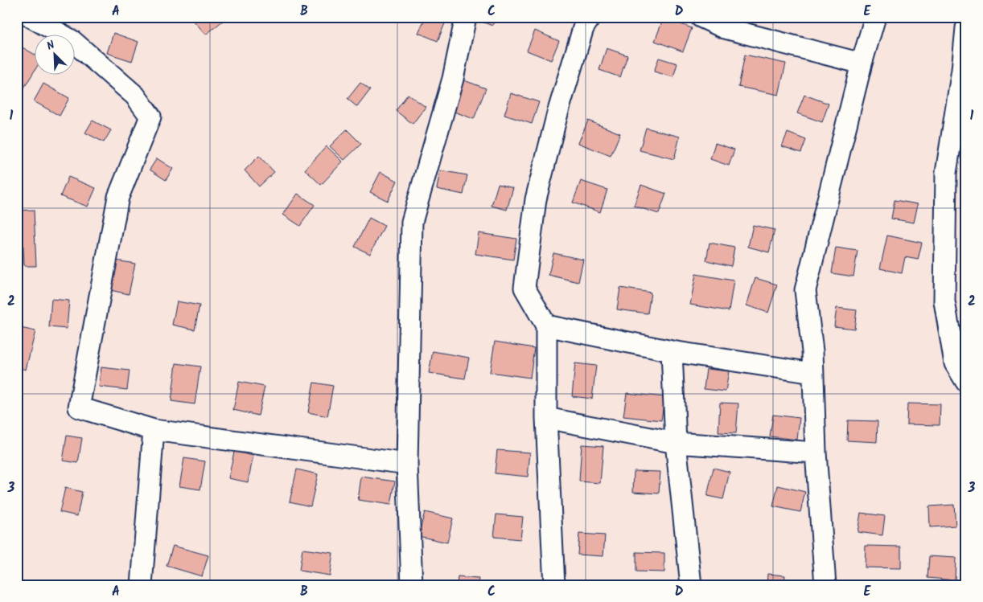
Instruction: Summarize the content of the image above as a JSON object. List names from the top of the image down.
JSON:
{
  "north": "top left",
  "grid": {
    "columns": [
      "A",
      "B",
      "C",
      "D",
      "E"
    ],
    "rows": ["1", "2", "3"]
  }
}
